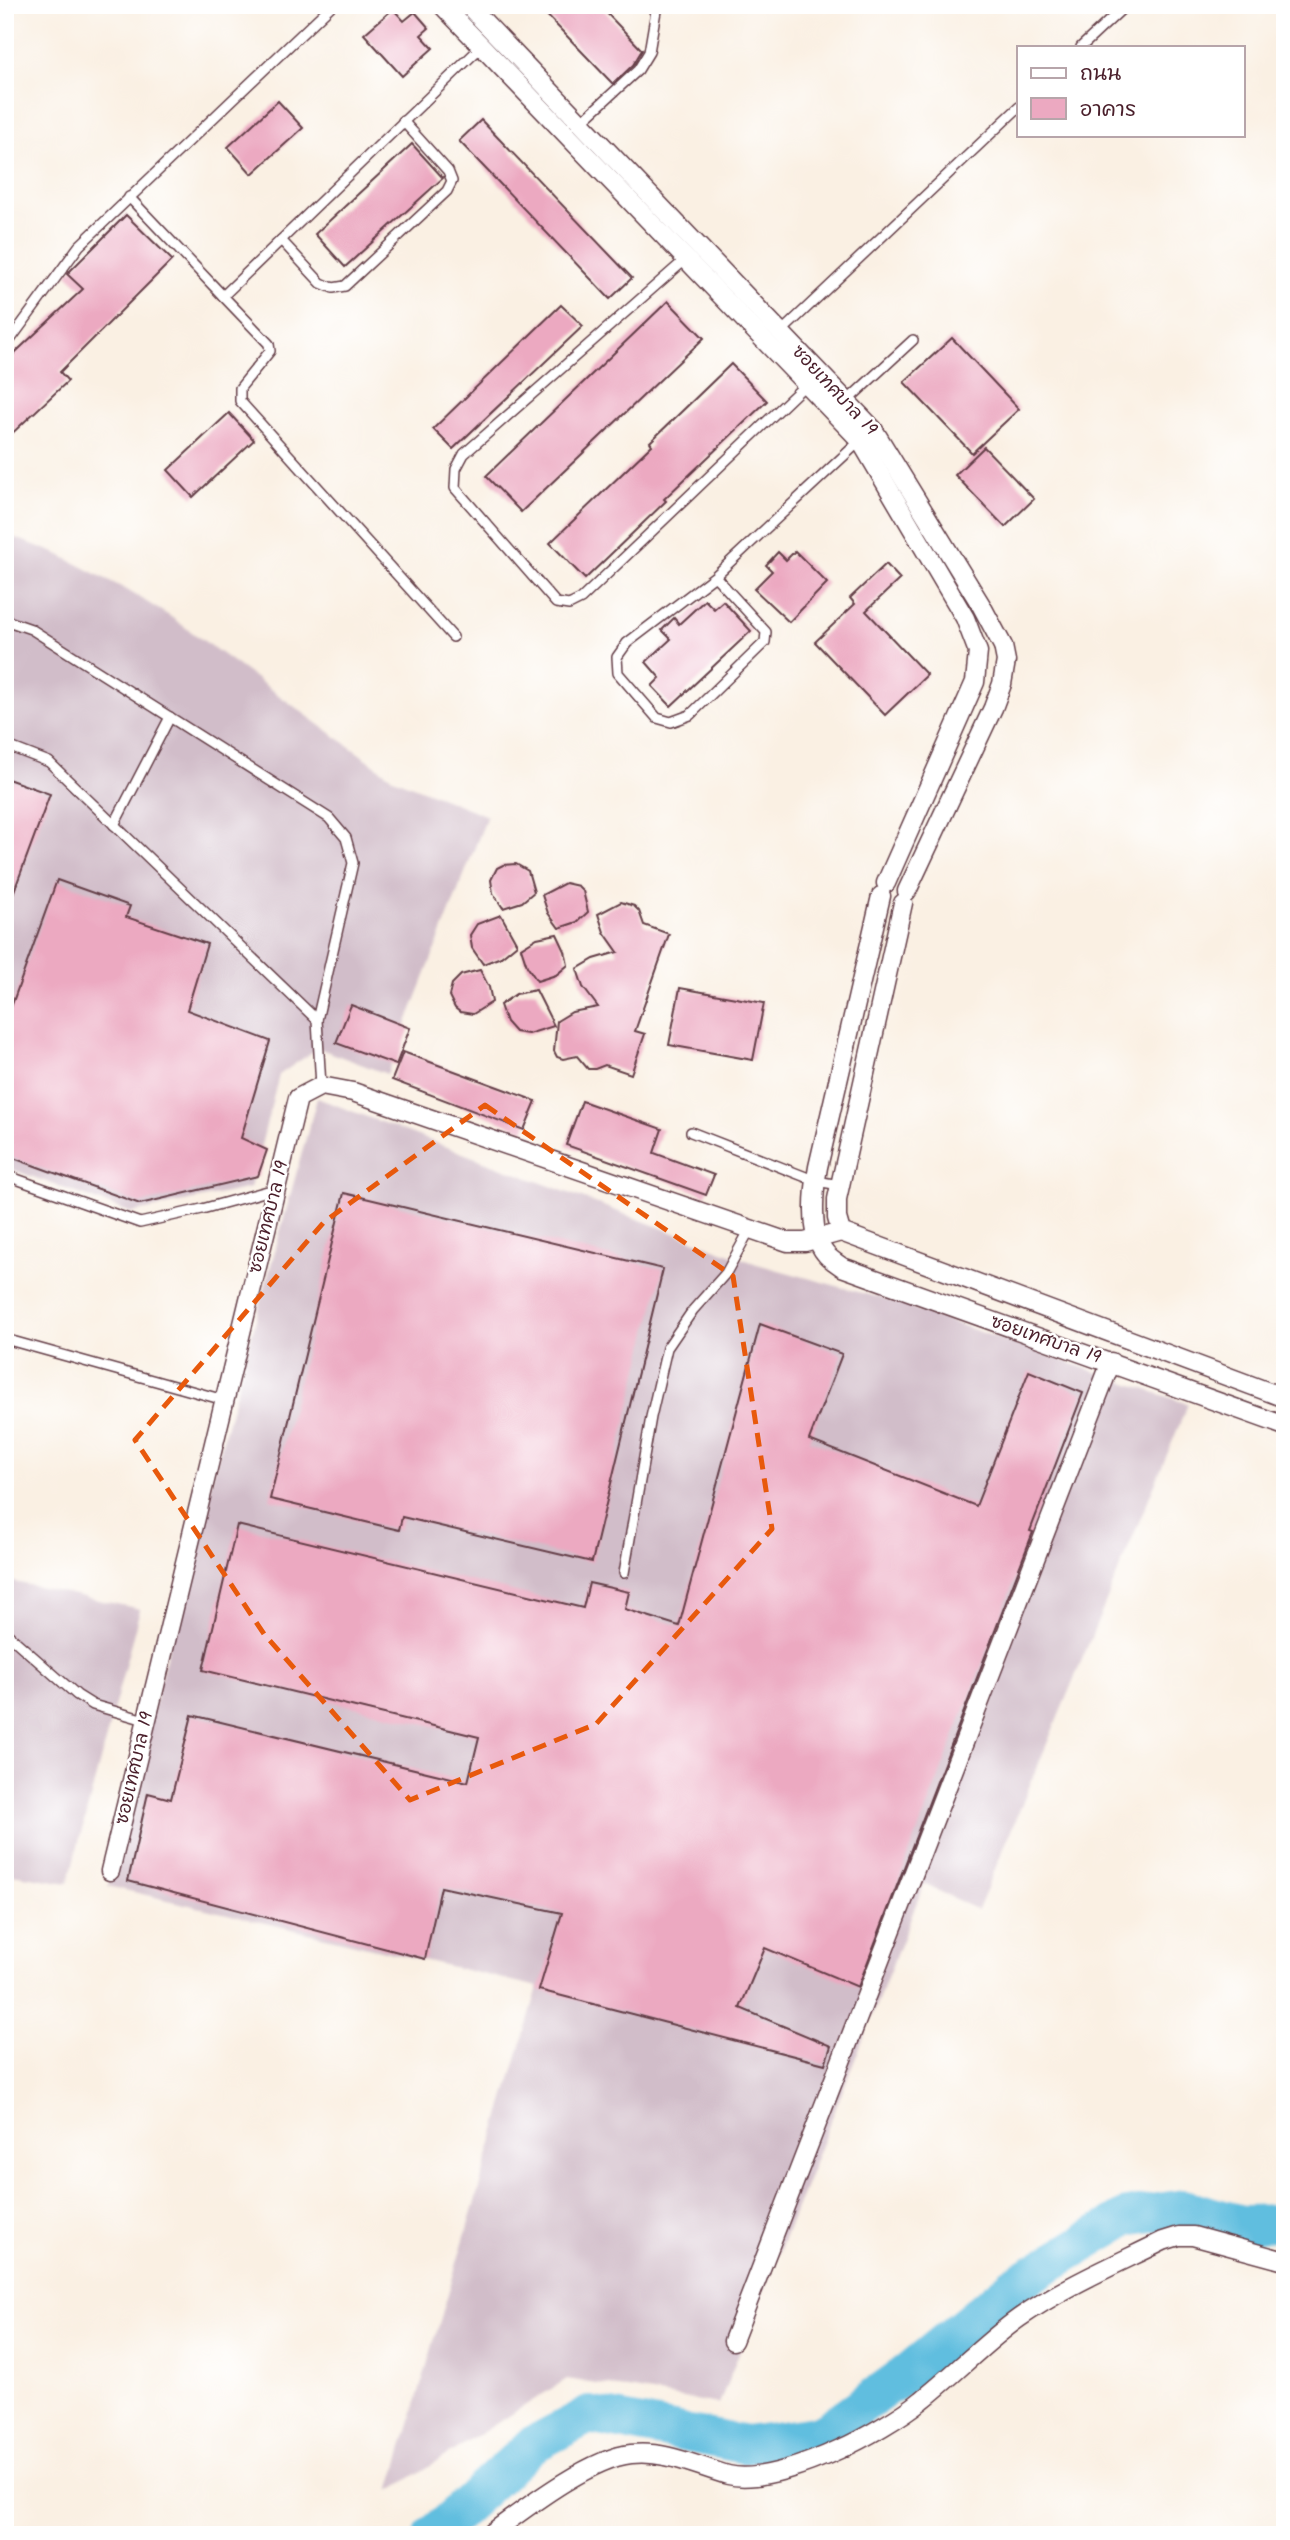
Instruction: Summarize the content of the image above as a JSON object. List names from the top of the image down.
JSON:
{
  "streets": {
    "street": ["ซอยเทศบาล 19"]
  },
  "legend": ["ถนน", "อาคาร"]
}
